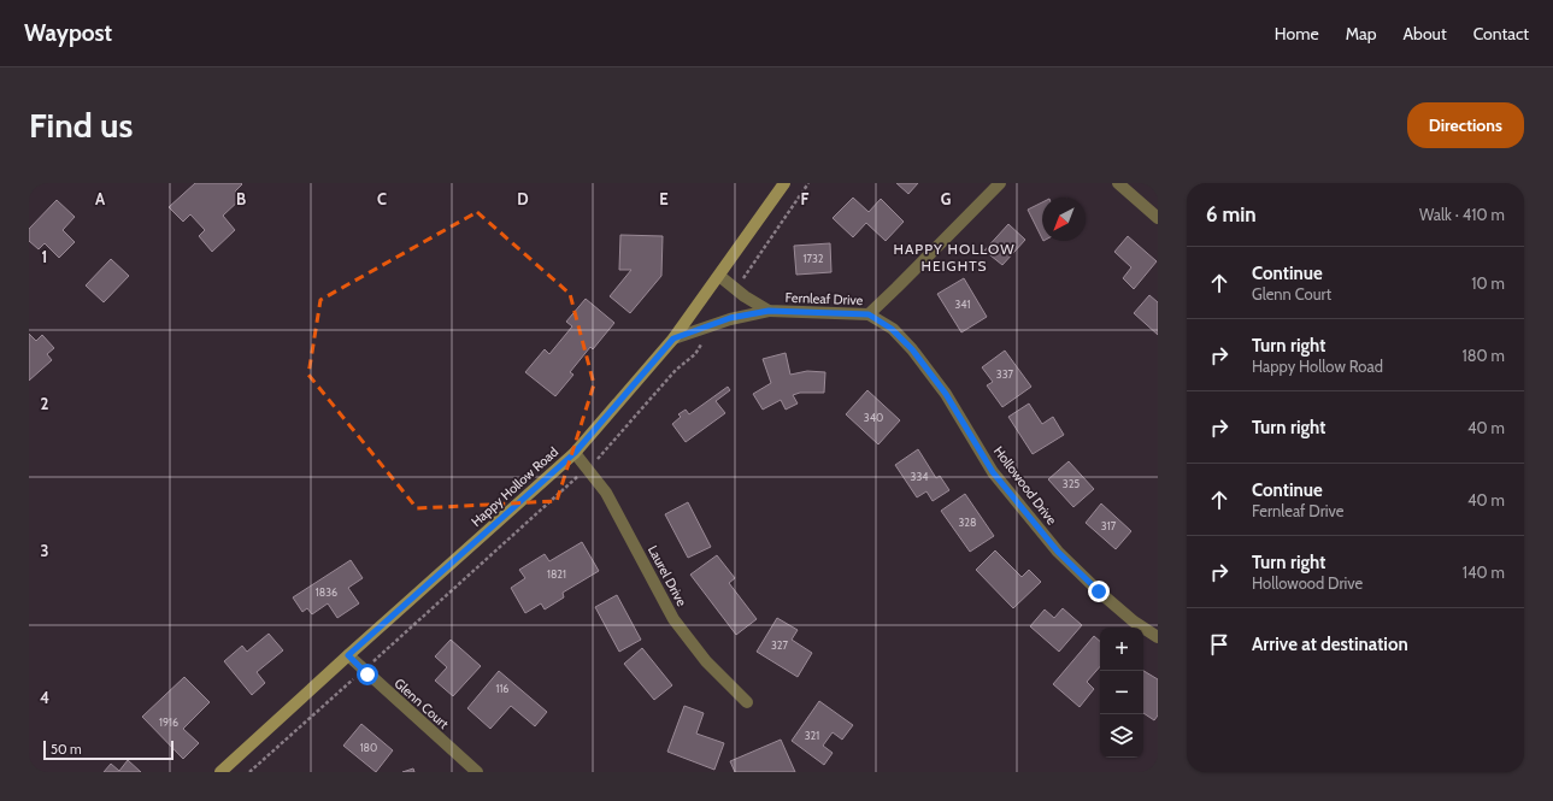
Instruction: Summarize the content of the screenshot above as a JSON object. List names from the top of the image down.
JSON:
{
  "streets": {
    "main road": ["Happy Hollow Road"],
    "street": [
      "Fernleaf Drive",
      "Hollowood Drive",
      "Laurel Drive",
      "Glenn Court"
    ]
  },
  "crossings": [
    ["Fernleaf Drive", "Hollowood Drive"],
    ["Fernleaf Drive", "Happy Hollow Road"],
    ["Happy Hollow Road", "Laurel Drive"],
    ["Happy Hollow Road", "Glenn Court"]
  ],
  "districts": ["HAPPY HOLLOW HEIGHTS"],
  "house_numbers": [
    "1732",
    "341",
    "337",
    "340",
    "334",
    "325",
    "328",
    "317",
    "1821",
    "1836",
    "327",
    "116",
    "1916",
    "321",
    "180"
  ],
  "scale_bar": "50 m",
  "north": "bottom left",
  "page": {
    "header": "Waypost",
    "nav": [
      "Home",
      "Map",
      "About",
      "Contact"
    ],
    "buttons": "Directions",
    "title": "Find us",
    "heading": ["6 min", "Walk · 410 m"],
    "list": [
      ["Continue", "Glenn Court", "10 m"],
      ["Turn right", "Happy Hollow Road", "180 m"],
      ["Turn right", "40 m"],
      ["Continue", "Fernleaf Drive", "40 m"],
      ["Turn right", "Hollowood Drive", "140 m"],
      "Arrive at destination"
    ],
    "map_buttons": ["+", "−"],
    "scale": "50 m"
  },
  "grid": {
    "columns": [
      "A",
      "B",
      "C",
      "D",
      "E",
      "F",
      "G"
    ],
    "rows": [
      "1",
      "2",
      "3",
      "4"
    ]
  }
}
